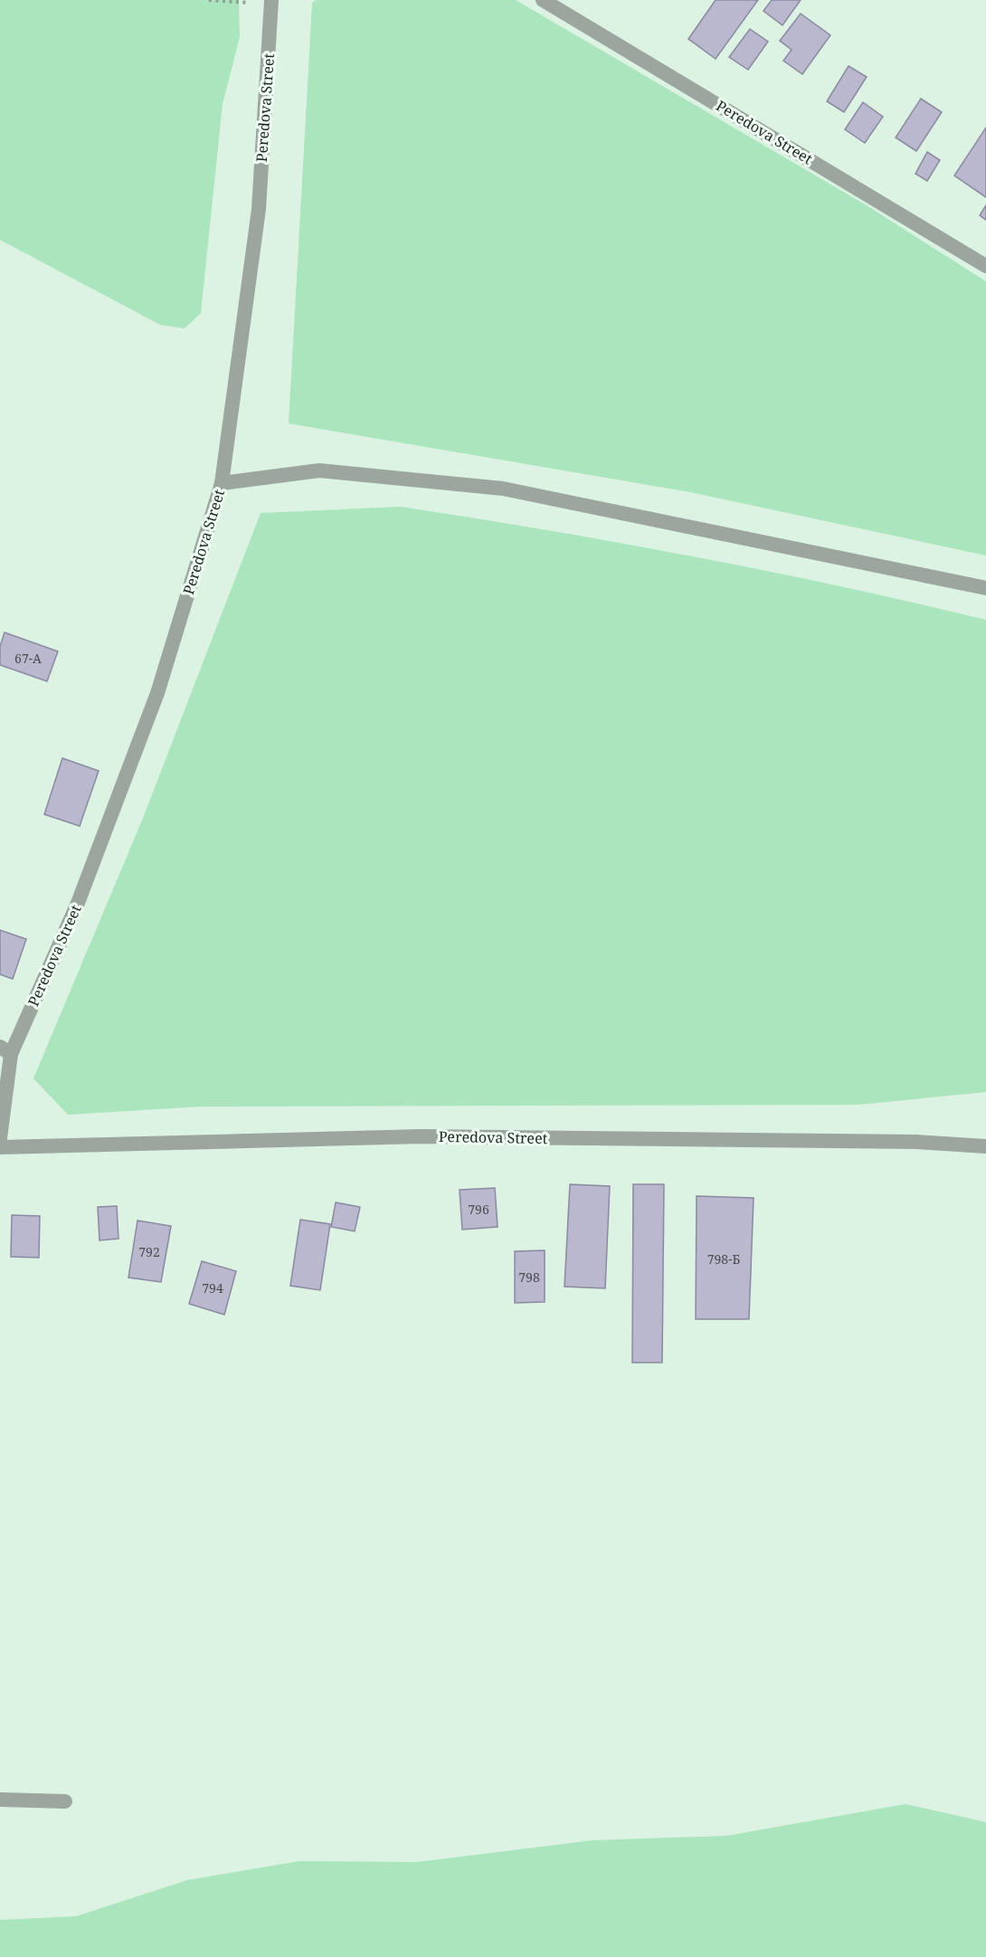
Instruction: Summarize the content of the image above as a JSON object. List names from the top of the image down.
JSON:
{
  "streets": {
    "street": ["Peredova Street"]
  },
  "house_numbers": [
    "67-А",
    "796",
    "792",
    "798-Б",
    "798",
    "794"
  ]
}
